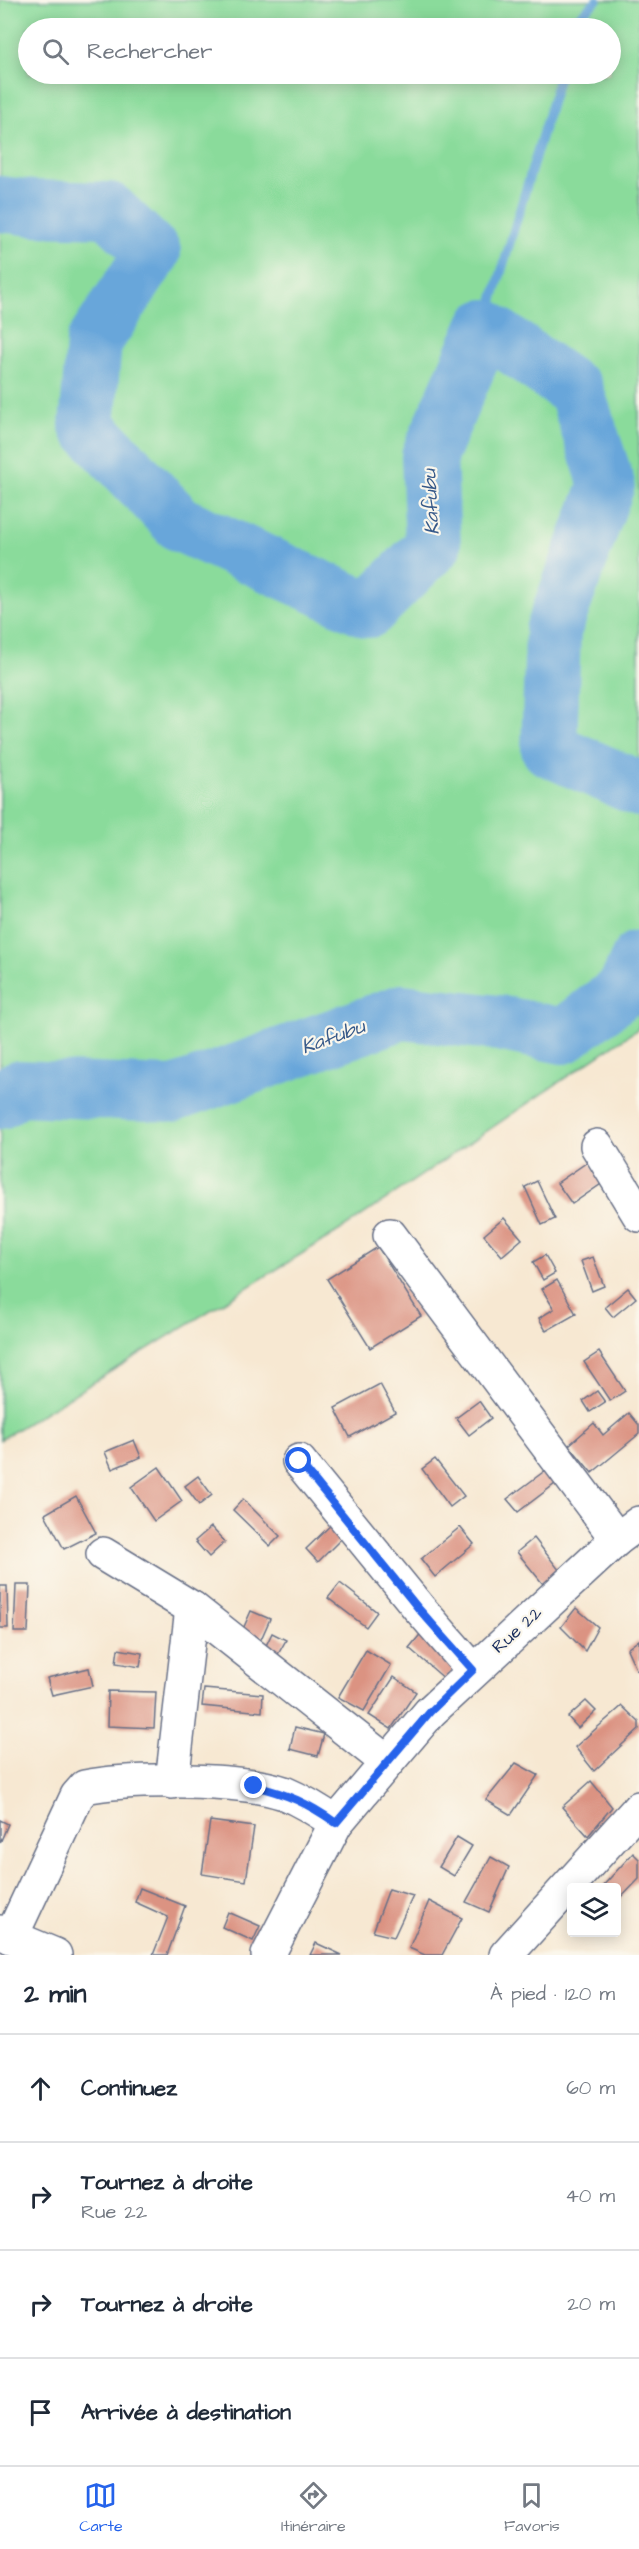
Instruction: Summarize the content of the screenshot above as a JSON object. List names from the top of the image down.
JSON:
{
  "streets": {
    "street": ["Rue 22"]
  },
  "water": ["Kafubu"],
  "page": {
    "search": "Rechercher",
    "heading": ["2 min", "À pied · 120 m"],
    "list": [
      ["Continuez", "60 m"],
      ["Tournez à droite", "Rue 22", "40 m"],
      ["Tournez à droite", "20 m"],
      "Arrivée à destination"
    ],
    "nav": ["Carte", "Itinéraire", "Favoris"]
  }
}
